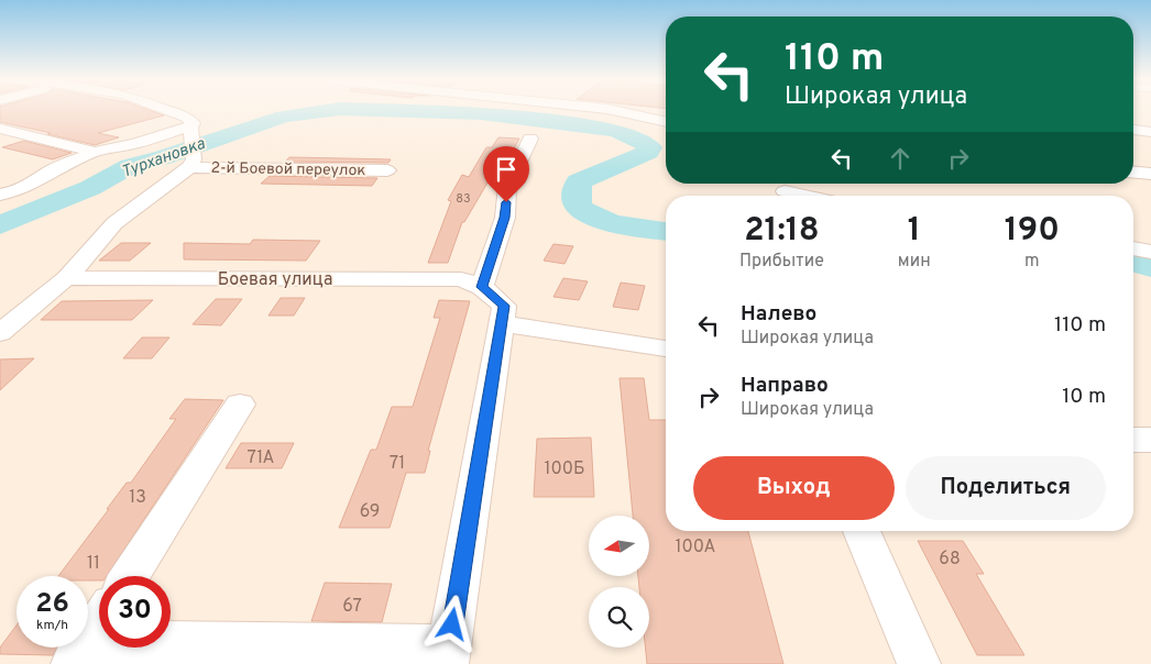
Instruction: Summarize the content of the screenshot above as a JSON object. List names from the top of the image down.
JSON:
{
  "streets": {
    "street": ["2-й Боевой переулок", "Боевая улица"]
  },
  "water": ["Турхановка"],
  "house_numbers": [
    "83",
    "71А",
    "71",
    "100Б",
    "13",
    "69",
    "100А",
    "68",
    "11",
    "67"
  ],
  "north": "left",
  "page": {
    "turn": ["110 m", "Широкая улица"],
    "eta": [
      "21:18",
      "Прибытие",
      "1",
      "мин",
      "190",
      "m"
    ],
    "list": [
      {
        "name": "Налево",
        "note": "Широкая улица",
        "value": "110 m"
      },
      {
        "name": "Направо",
        "note": "Широкая улица",
        "value": "10 m"
      }
    ],
    "buttons": ["Выход", "Поделиться"],
    "speed": "26 km/h",
    "limit": "30"
  }
}
